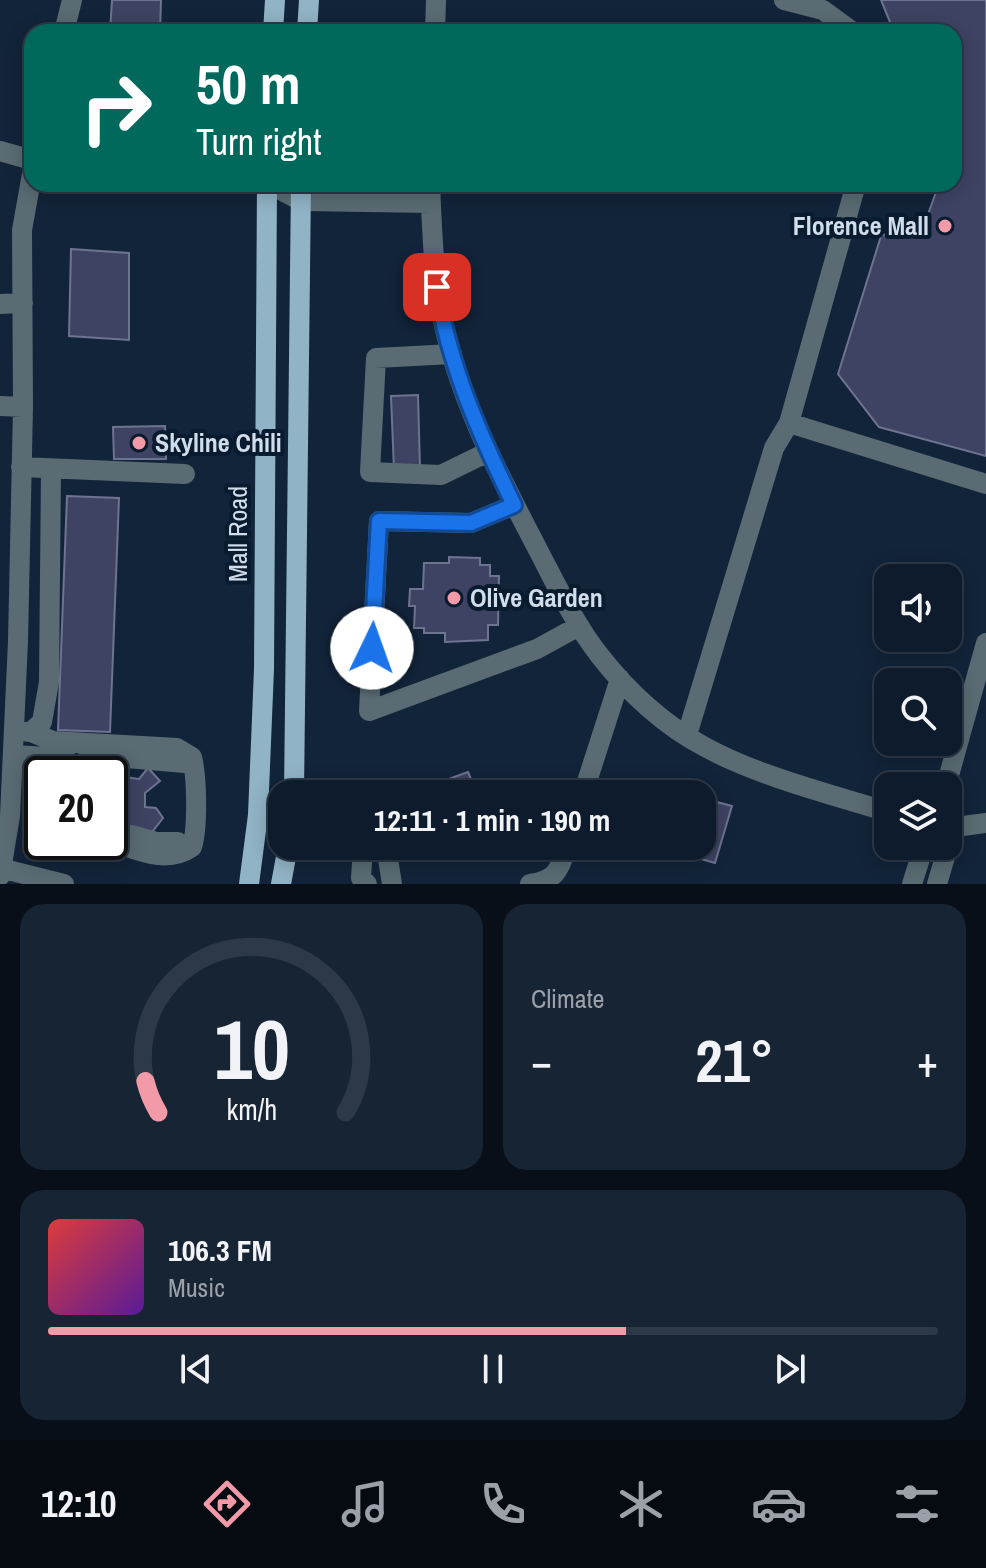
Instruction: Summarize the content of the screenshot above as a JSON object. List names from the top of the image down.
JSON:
{
  "streets": {
    "main road": ["Mall Road"]
  },
  "places": ["Florence Mall", "Skyline Chili", "Olive Garden"],
  "page": {
    "turn": ["50 m", "Turn right"],
    "limit": "20",
    "trip": "12:11 · 1 min · 190 m",
    "tile": "Climate",
    "heat": ["−", "21°", "+"],
    "song": ["106.3 FM", "Music"],
    "tabs": "12:10",
    "gauge": ["10", "km/h"]
  }
}
